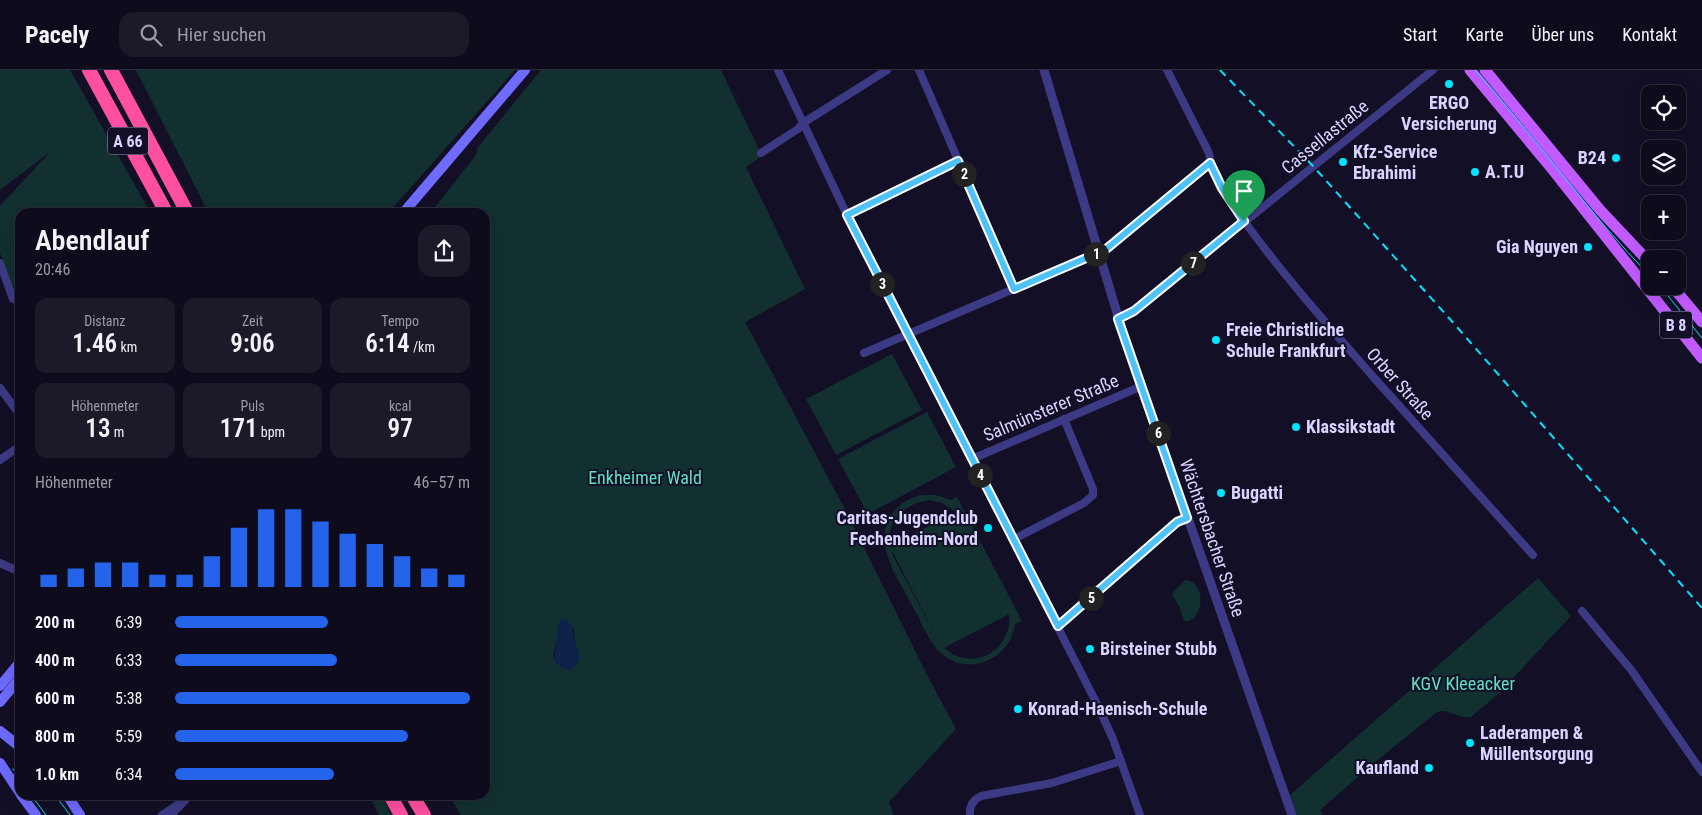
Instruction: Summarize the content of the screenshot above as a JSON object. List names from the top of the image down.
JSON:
{
  "streets": {
    "highway": ["A 66"],
    "main road": ["B 8"],
    "street": [
      "Cassellastraße",
      "Orber Straße",
      "Salmünsterer Straße",
      "Wächtersbacher Straße"
    ]
  },
  "crossings": [
    ["Cassellastraße", "Orber Straße"],
    ["Cassellastraße", "Wächtersbacher Straße"],
    ["Salmünsterer Straße", "Wächtersbacher Straße"]
  ],
  "parks": ["Enkheimer Wald", "KGV Kleeacker"],
  "places": [
    "ERGO Versicherung",
    "B24",
    "Kfz-Service Ebrahimi",
    "A.T.U",
    "Gia Nguyen",
    "Freie Christliche Schule Frankfurt",
    "Klassikstadt",
    "Bugatti",
    "Caritas-Jugendclub Fechenheim-Nord",
    "Birsteiner Stubb",
    "Konrad-Haenisch-Schule",
    "Laderampen & Müllentsorgung",
    "Kaufland"
  ],
  "page": {
    "header": "Pacely",
    "search": "Hier suchen",
    "nav": [
      "Start",
      "Karte",
      "Über uns",
      "Kontakt"
    ],
    "map_buttons": ["+", "−"],
    "pins": [
      "2",
      "1",
      "7",
      "3",
      "6",
      "4",
      "5"
    ],
    "heading": ["Abendlauf", "20:46"],
    "stats": [
      ["Distanz", "1.46 km"],
      ["Zeit", "9:06"],
      ["Tempo", "6:14 /km"],
      ["Höhenmeter", "13 m"],
      ["Puls", "171 bpm"],
      ["kcal", "97"]
    ],
    "chart": ["Höhenmeter", "46–57 m"],
    "list": [
      {
        "name": "200 m",
        "note": "6:39"
      },
      {
        "name": "400 m",
        "note": "6:33"
      },
      {
        "name": "600 m",
        "note": "5:38"
      },
      {
        "name": "800 m",
        "note": "5:59"
      },
      {
        "name": "1.0 km",
        "note": "6:34"
      }
    ]
  }
}
